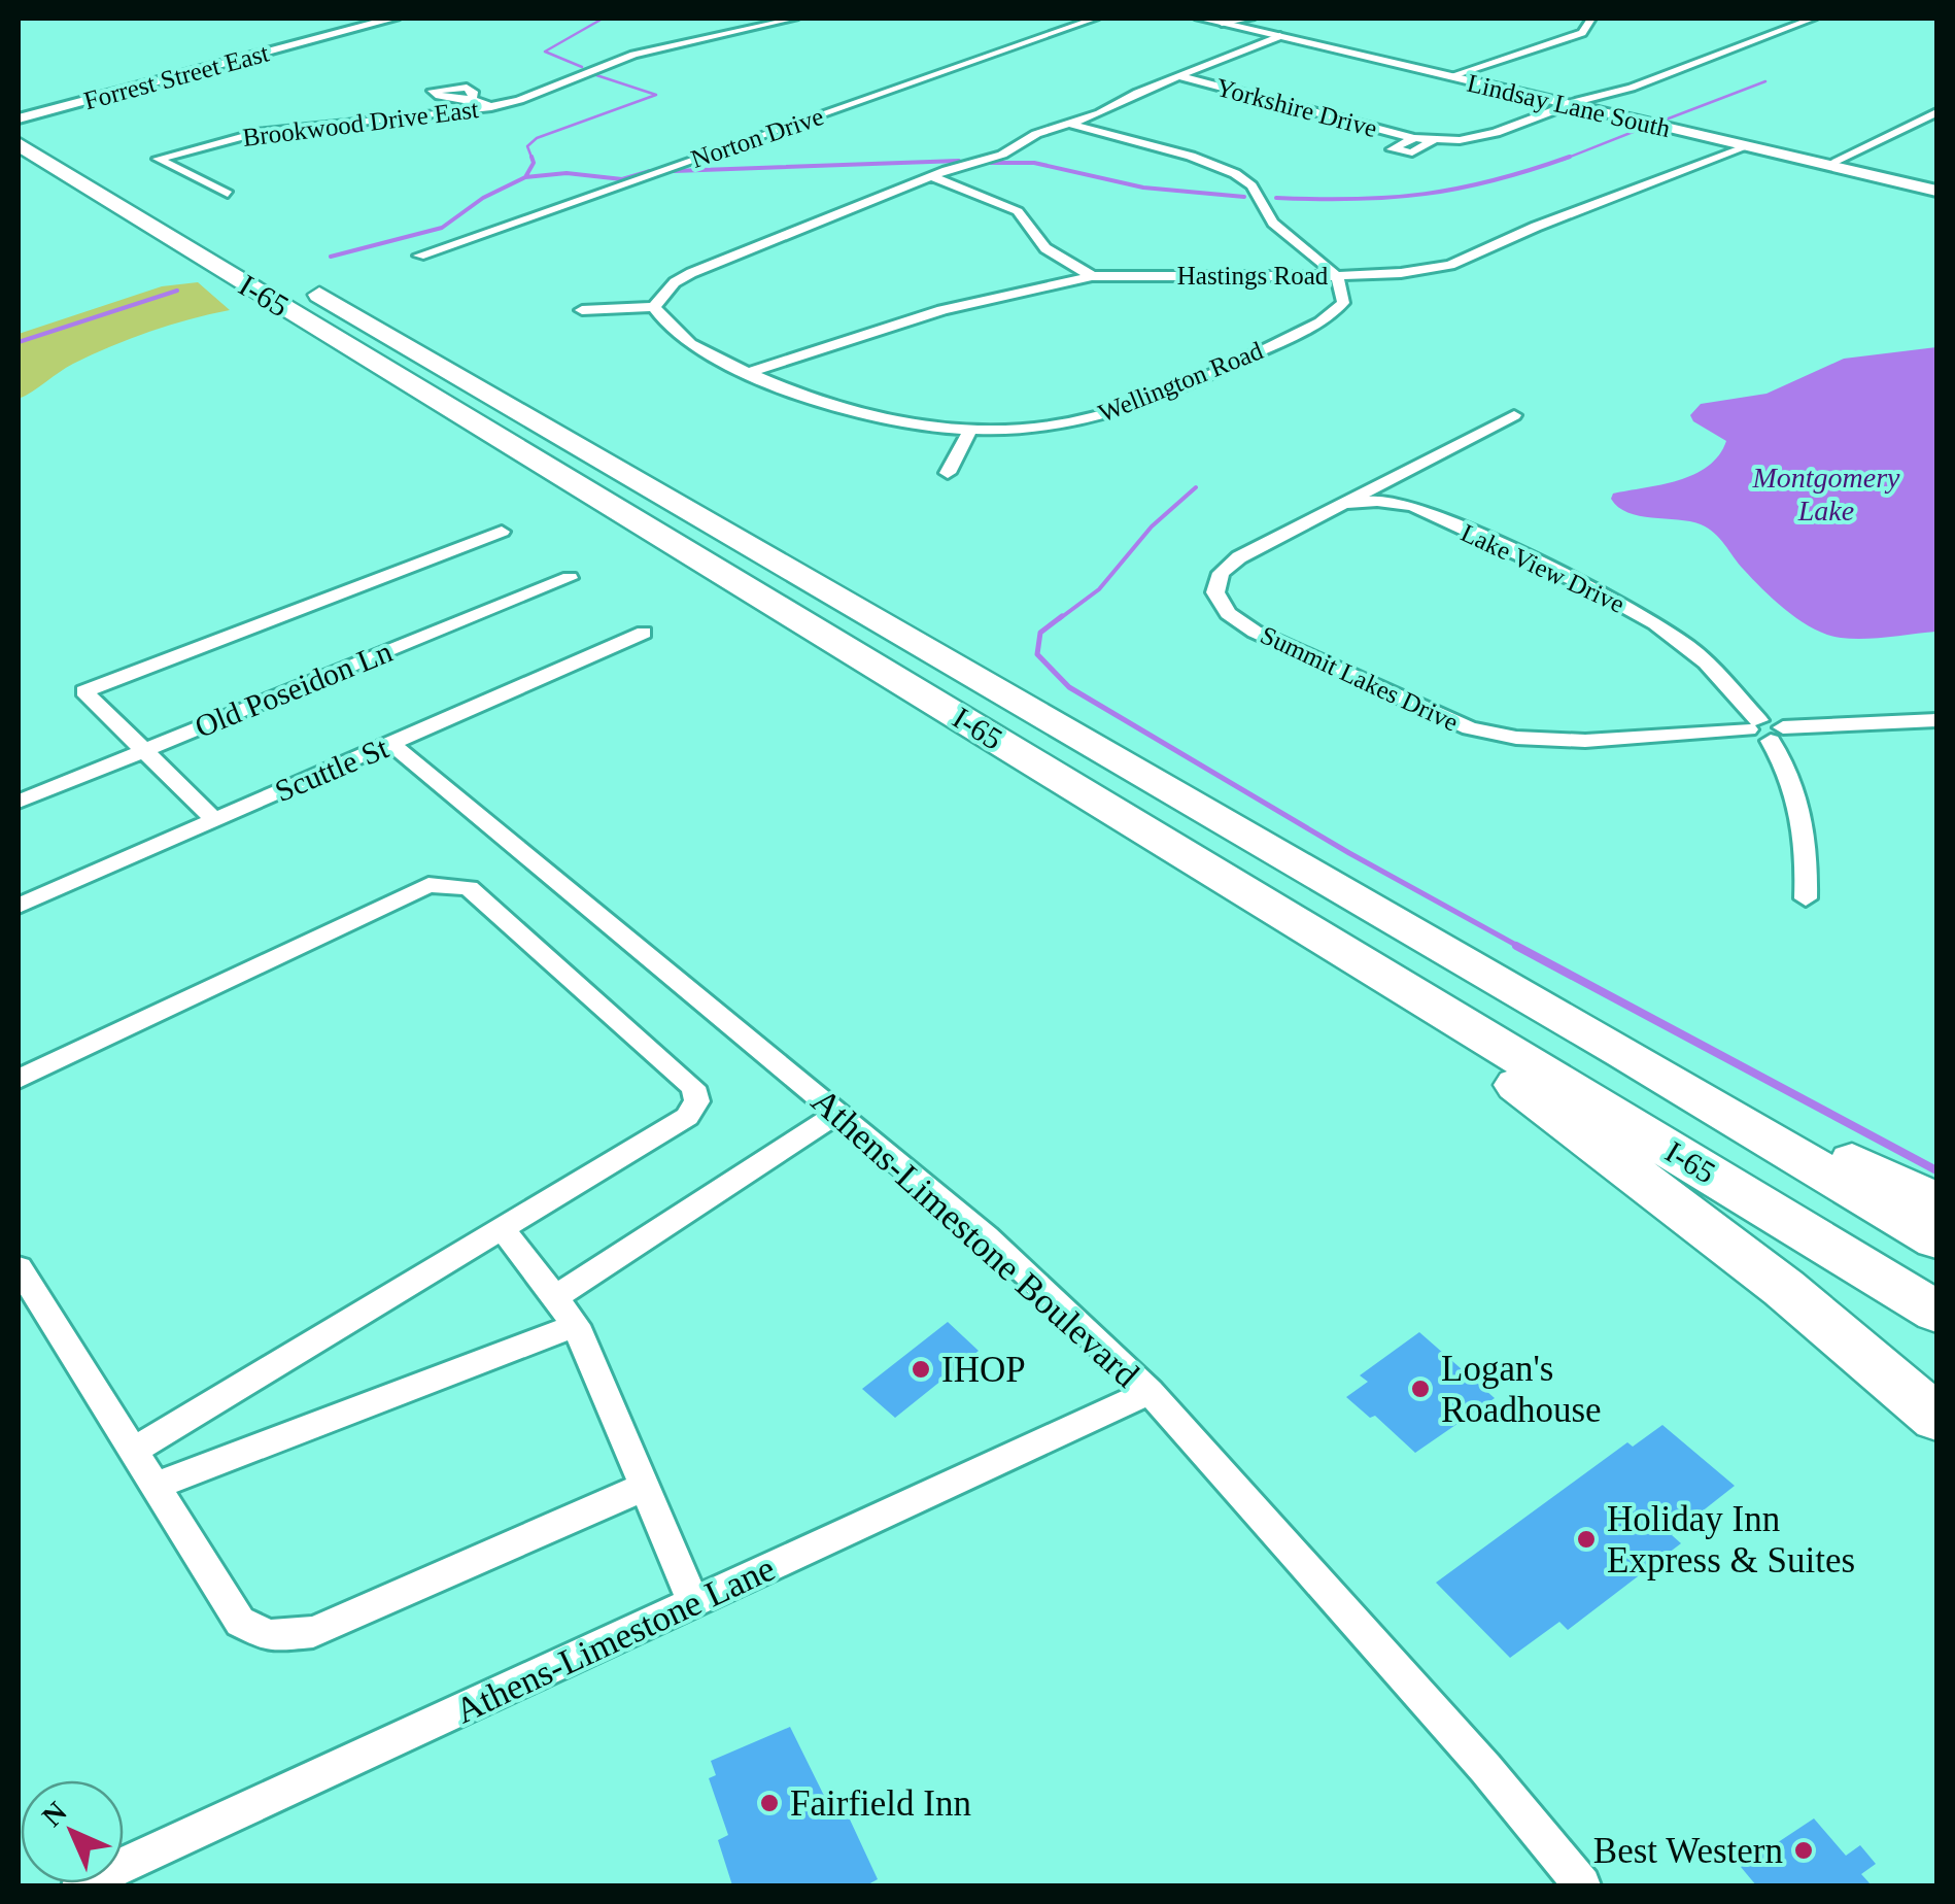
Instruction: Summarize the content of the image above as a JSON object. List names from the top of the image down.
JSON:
{
  "streets": {
    "highway": ["I-65"],
    "street": [
      "Forrest Street East",
      "Lindsay Lane South",
      "Yorkshire Drive",
      "Brookwood Drive East",
      "Norton Drive",
      "Hastings Road",
      "Wellington Road",
      "Lake View Drive",
      "Summit Lakes Drive",
      "Old Poseidon Ln",
      "Scuttle St",
      "Athens-Limestone Boulevard",
      "Athens-Limestone Lane"
    ]
  },
  "crossings": [
    ["Lindsay Lane South", "Yorkshire Drive"],
    ["Lindsay Lane South", "Hastings Road"],
    ["Hastings Road", "Wellington Road"],
    ["Lake View Drive", "Summit Lakes Drive"],
    ["Scuttle St", "Athens-Limestone Boulevard"],
    ["Athens-Limestone Boulevard", "Athens-Limestone Lane"]
  ],
  "water": ["Montgomery Lake"],
  "places": [
    "IHOP",
    "Logan's Roadhouse",
    "Holiday Inn Express & Suites",
    "Fairfield Inn",
    "Best Western"
  ],
  "north": "top left"
}
